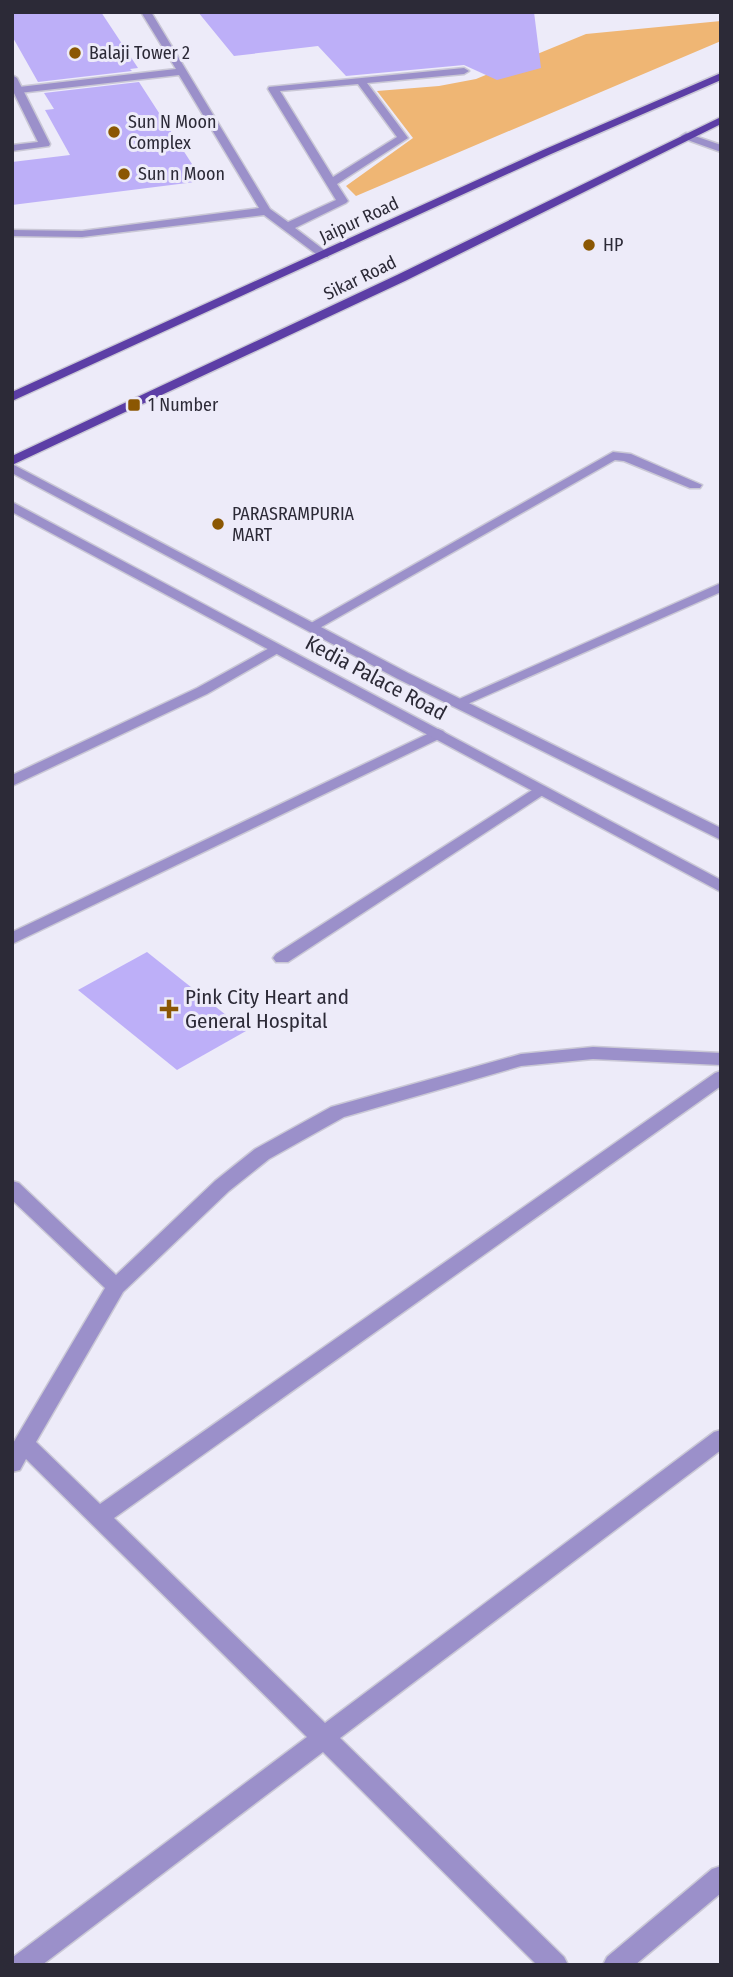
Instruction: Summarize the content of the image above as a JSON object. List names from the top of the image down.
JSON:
{
  "streets": {
    "main road": ["Jaipur Road", "Sikar Road"],
    "street": ["Kedia Palace Road"]
  },
  "places": {
    "other": [
      "Balaji Tower 2",
      "Sun N Moon Complex",
      "Sun n Moon",
      "HP",
      "PARASRAMPURIA MART"
    ],
    "transit": ["1 Number"],
    "health": ["Pink City Heart and General Hospital"]
  }
}
